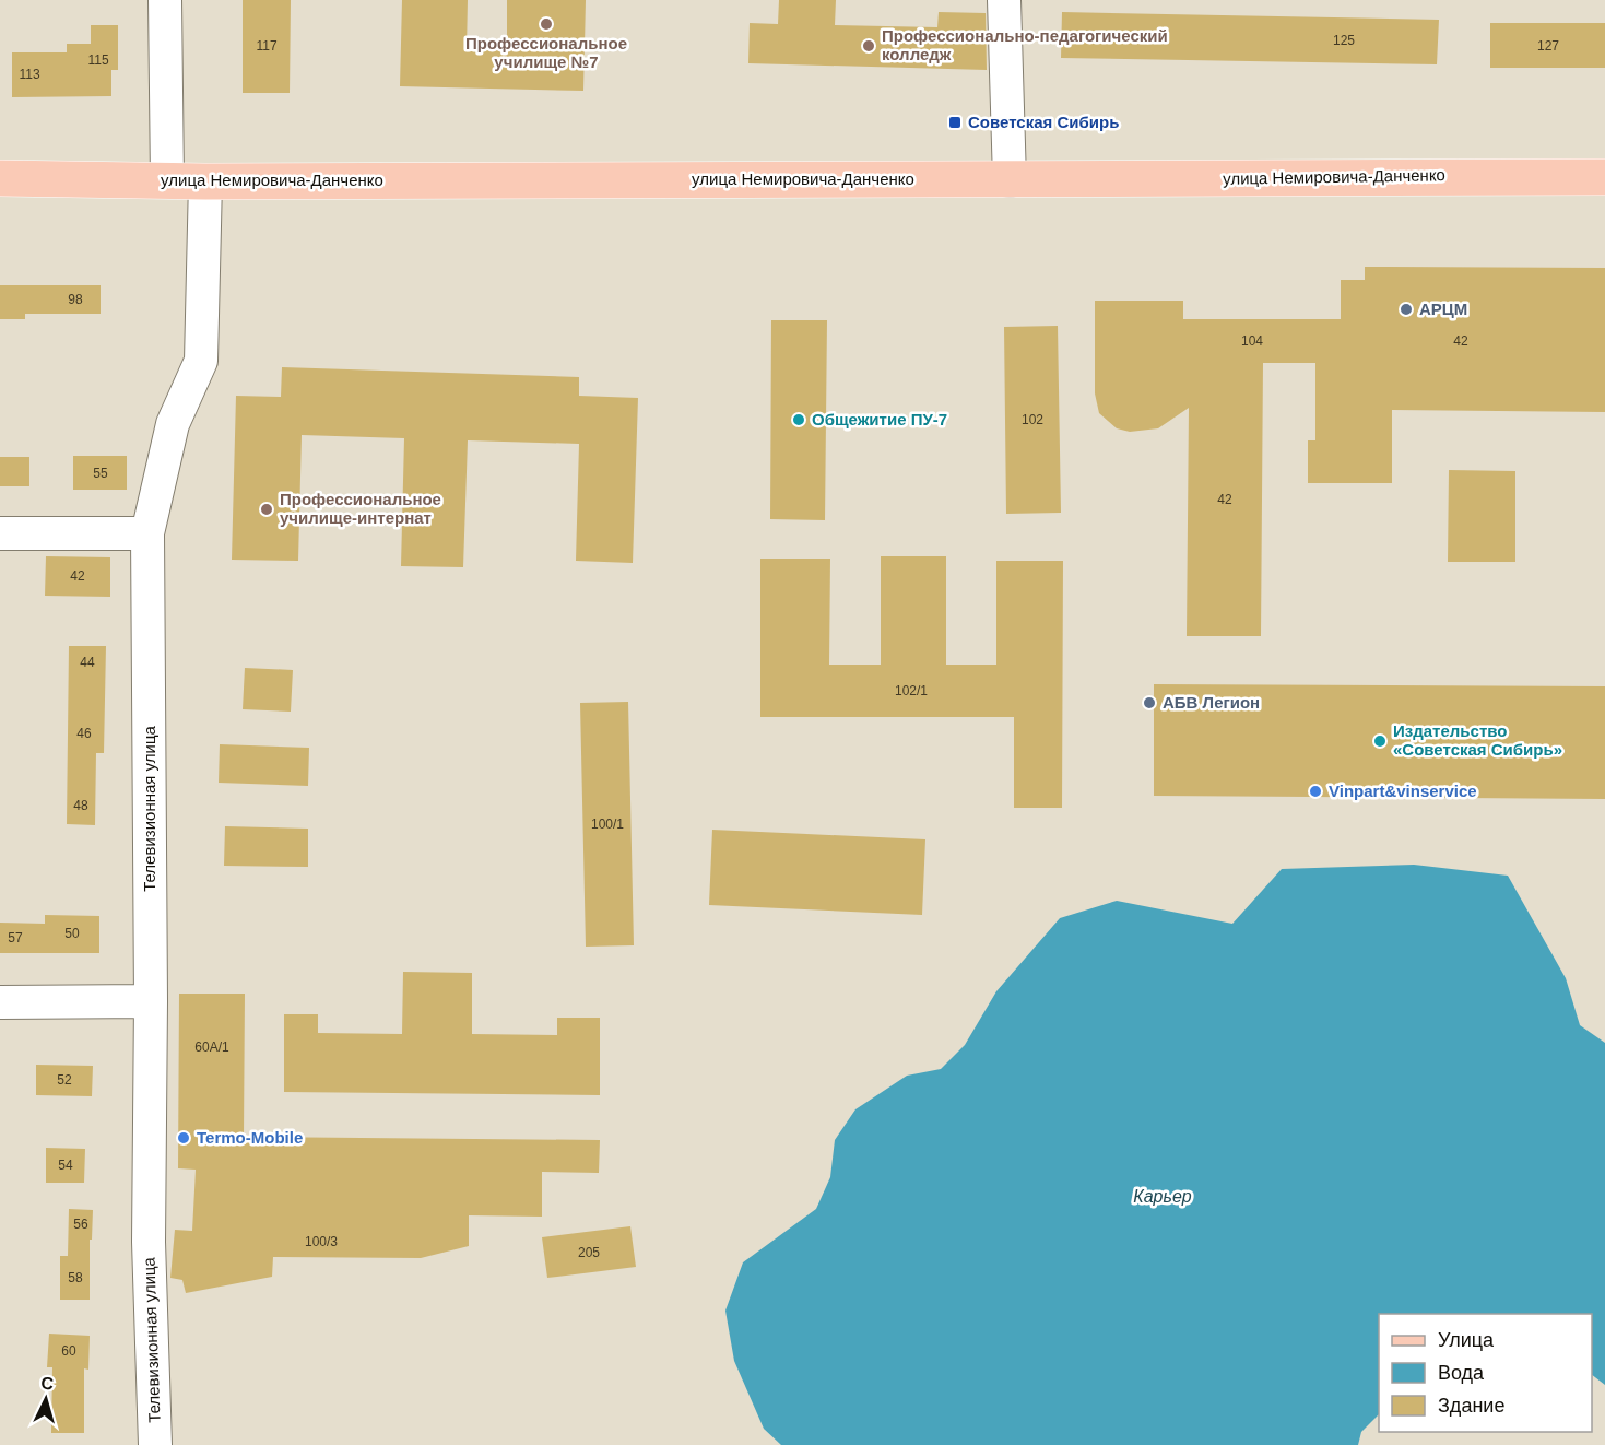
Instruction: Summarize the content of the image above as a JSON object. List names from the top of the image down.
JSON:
{
  "streets": {
    "main road": ["улица Немировича-Данченко"],
    "street": ["Телевизионная улица"]
  },
  "crossings": [
    ["улица Немировича-Данченко", "Телевизионная улица"]
  ],
  "water": ["Карьер"],
  "places": {
    "other": [
      "Профессиональное училище №7",
      "Профессионально-педагогический колледж",
      "АРЦМ",
      "Общежитие ПУ-7",
      "Профессиональное училище-интернат",
      "АБВ Легион",
      "Издательство «Советская Сибирь»",
      "Vinpart&vinservice",
      "Termo-Mobile"
    ],
    "transit": ["Советская Сибирь"]
  },
  "house_numbers": [
    "125",
    "117",
    "127",
    "115",
    "113",
    "98",
    "104",
    "42",
    "102",
    "55",
    "42",
    "42",
    "44",
    "102/1",
    "46",
    "48",
    "100/1",
    "50",
    "57",
    "60А/1",
    "52",
    "54",
    "56",
    "100/3",
    "205",
    "58",
    "60"
  ],
  "legend": ["Улица", "Вода", "Здание"],
  "north": "top"
}
